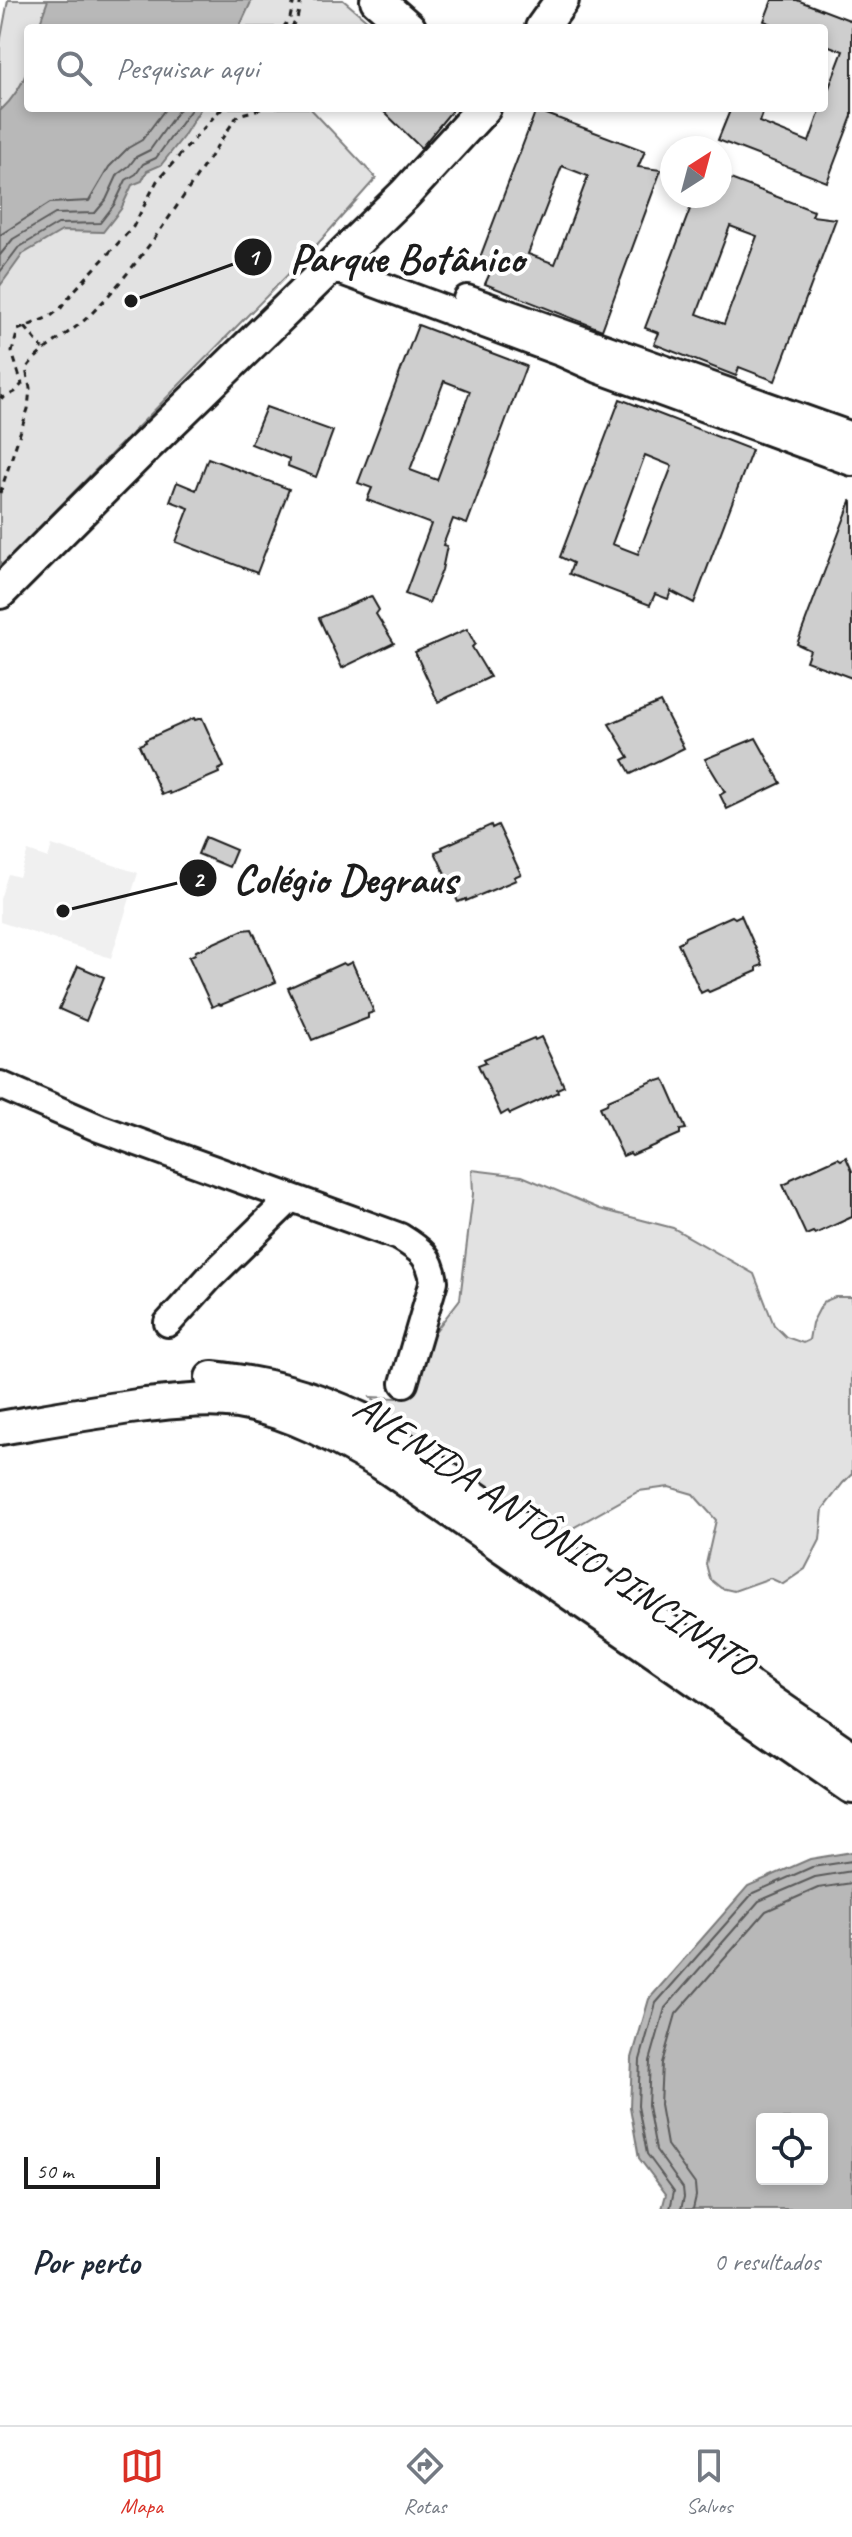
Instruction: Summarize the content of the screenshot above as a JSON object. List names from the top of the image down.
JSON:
{
  "streets": {
    "main road": ["AVENIDA ANTÔNIO PINCINATO"]
  },
  "places": ["Parque Botânico", "Colégio Degraus"],
  "scale_bar": "50 m",
  "north": "top right",
  "page": {
    "search": "Pesquisar aqui",
    "scale": "50 m",
    "heading": ["Por perto", "0 resultados"],
    "nav": ["Mapa", "Rotas", "Salvos"]
  }
}
